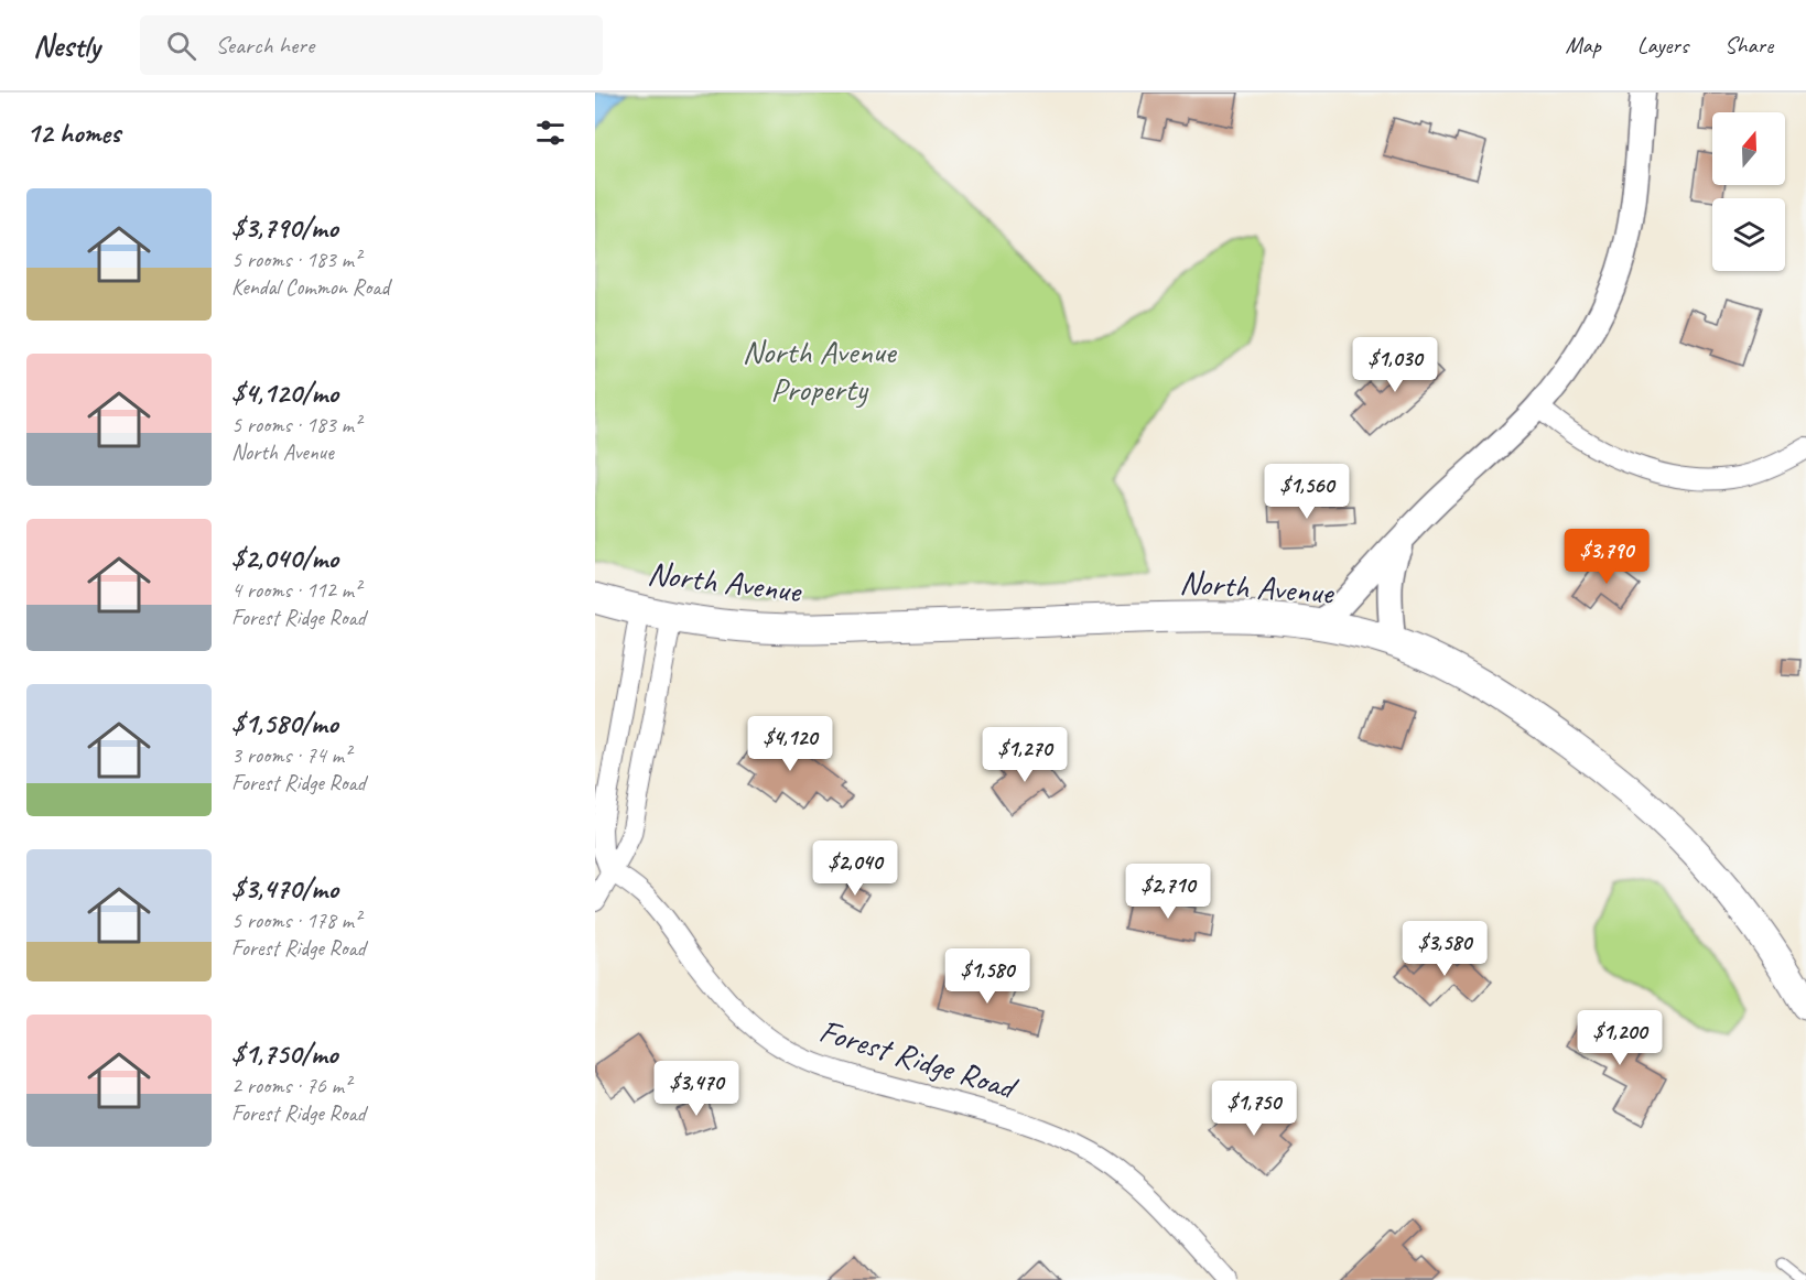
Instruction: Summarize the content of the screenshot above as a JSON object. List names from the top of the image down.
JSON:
{
  "streets": {
    "main road": ["North Avenue"],
    "street": ["Forest Ridge Road"]
  },
  "parks": ["North Avenue Property"],
  "north": "top",
  "page": {
    "header": "Nestly",
    "search": "Search here",
    "nav": ["Map", "Layers", "Share"],
    "heading": "12 homes",
    "list": [
      {
        "name": "$3,790/mo",
        "note": "5 rooms · 183 m² · Kendal Common Road"
      },
      {
        "name": "$4,120/mo",
        "note": "5 rooms · 183 m² · North Avenue"
      },
      {
        "name": "$2,040/mo",
        "note": "4 rooms · 112 m² · Forest Ridge Road"
      },
      {
        "name": "$1,580/mo",
        "note": "3 rooms · 74 m² · Forest Ridge Road"
      },
      {
        "name": "$3,470/mo",
        "note": "5 rooms · 178 m² · Forest Ridge Road"
      },
      {
        "name": "$1,750/mo",
        "note": "2 rooms · 76 m² · Forest Ridge Road"
      }
    ],
    "price": [
      "$1,030",
      "$1,560",
      "$3,790",
      "$4,120",
      "$1,270",
      "$2,040",
      "$2,710",
      "$3,580",
      "$1,580",
      "$1,200",
      "$3,470",
      "$1,750"
    ]
  }
}
